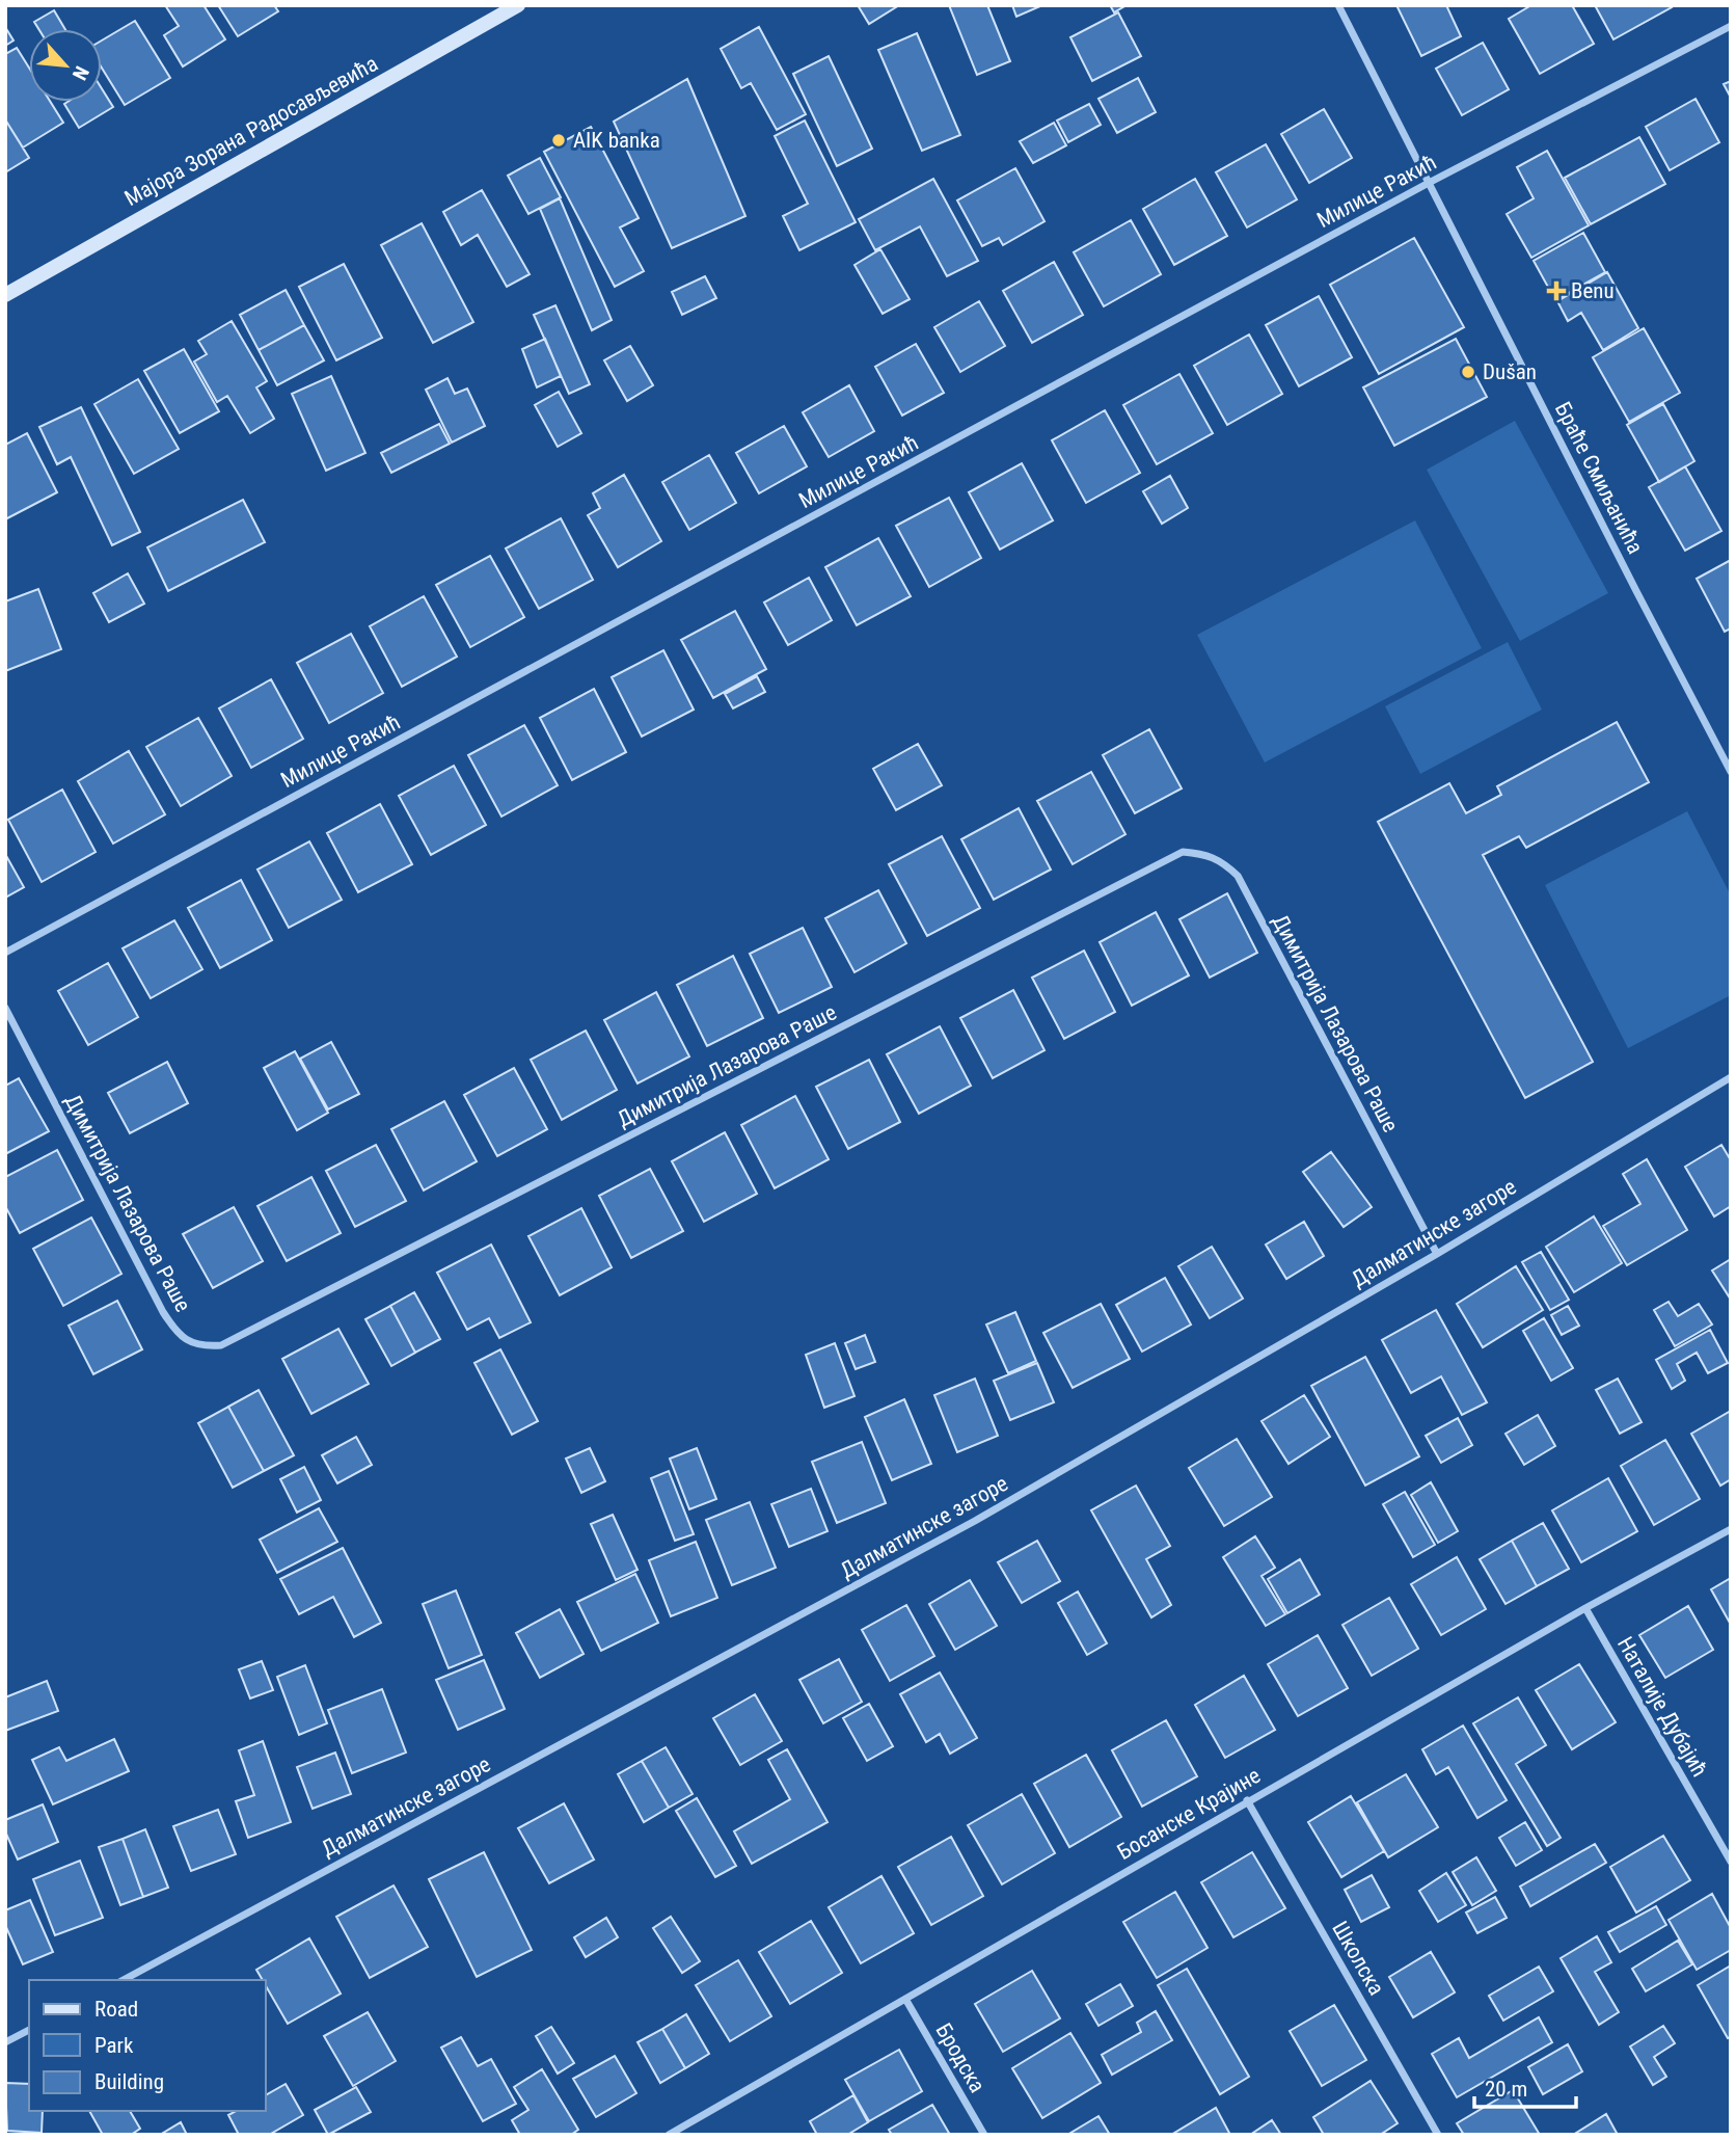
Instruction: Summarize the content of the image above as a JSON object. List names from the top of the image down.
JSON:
{
  "streets": {
    "main road": ["Мајора Зорана Радосављевића"],
    "street": [
      "Милице Ракић",
      "Браће Смиљанића",
      "Димитрија Лазарова Раше",
      "Далматинске загоре",
      "Наталије Дубајић",
      "Босанске Крајине",
      "Школска",
      "Бродска"
    ]
  },
  "crossings": [
    ["Милице Ракић", "Браће Смиљанића"],
    ["Димитрија Лазарова Раше", "Далматинске загоре"],
    ["Наталије Дубајић", "Босанске Крајине"],
    ["Босанске Крајине", "Школска"],
    ["Босанске Крајине", "Бродска"]
  ],
  "places": {
    "other": ["AIK banka", "Dušan"],
    "health": ["Benu"]
  },
  "legend": ["Road", "Park", "Building"],
  "scale_bar": "20 m",
  "north": "bottom right"
}
